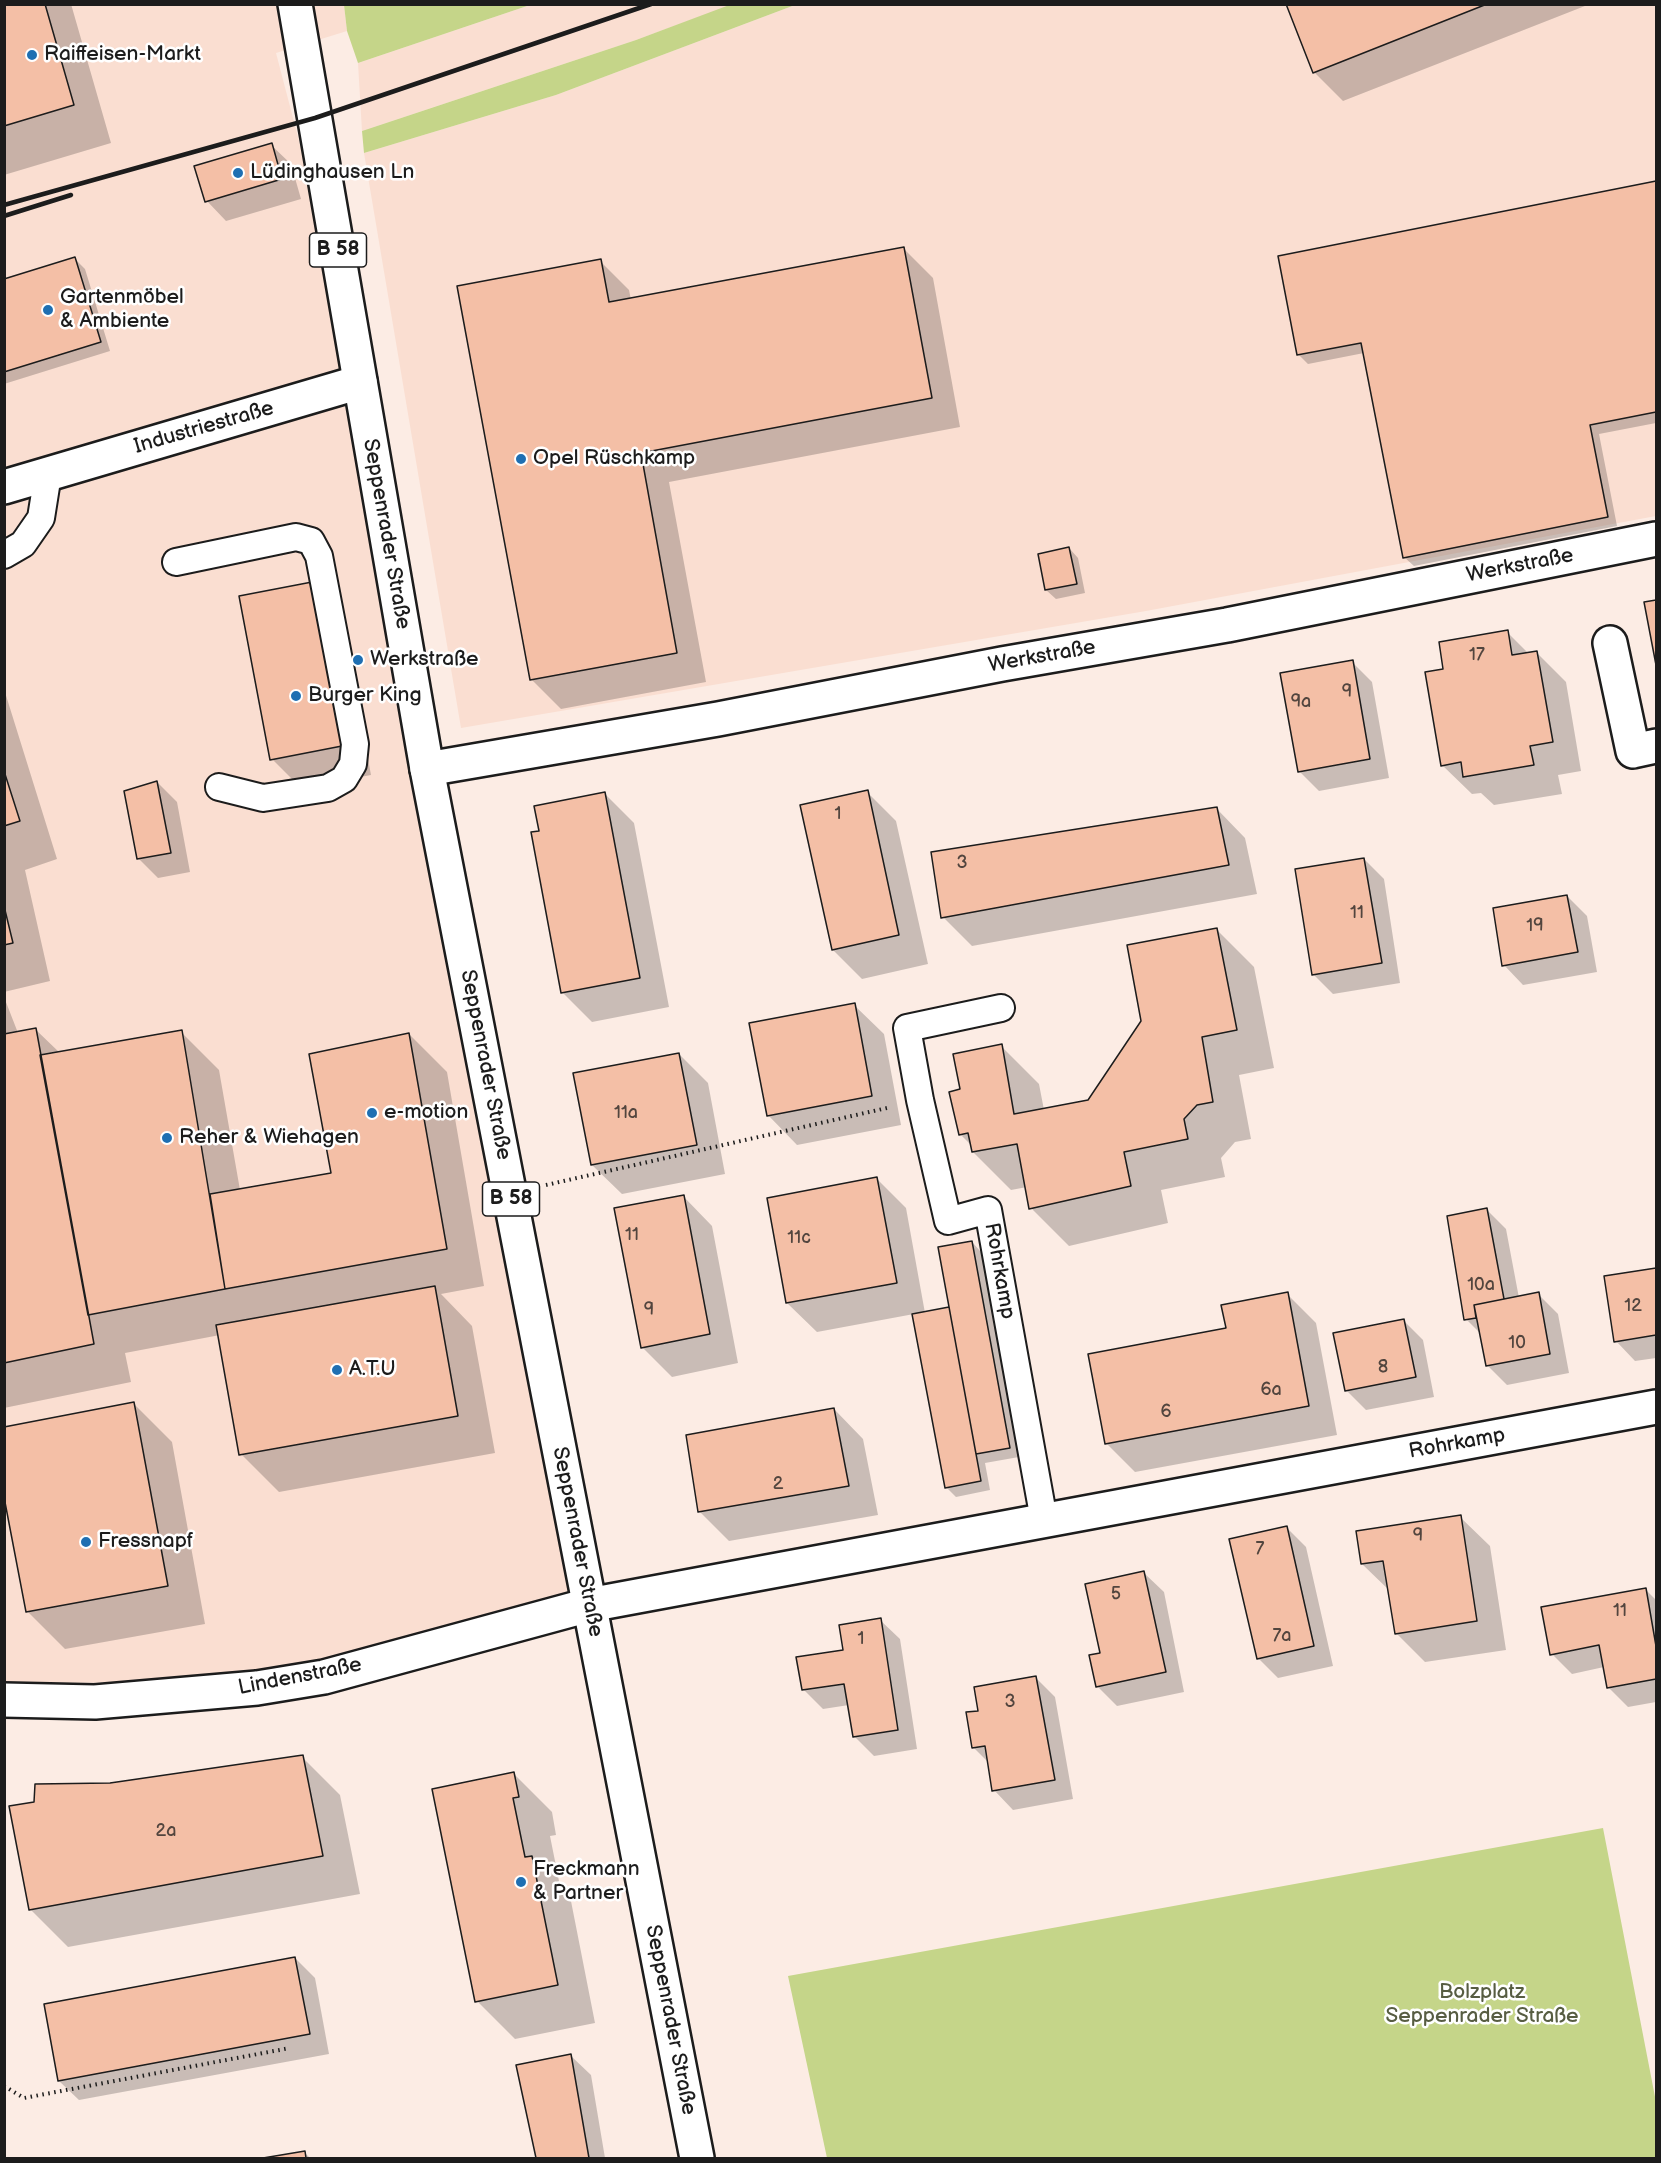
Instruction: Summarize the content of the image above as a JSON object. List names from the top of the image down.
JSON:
{
  "streets": {
    "street": [
      "B 58",
      "Industriestraße",
      "Seppenrader Straße",
      "Werkstraße",
      "Rohrkamp",
      "Lindenstraße"
    ]
  },
  "crossings": [
    ["Industriestraße", "Seppenrader Straße"],
    ["Seppenrader Straße", "Werkstraße"],
    ["Seppenrader Straße", "Rohrkamp"],
    ["Seppenrader Straße", "Lindenstraße"],
    ["Rohrkamp", "Lindenstraße"]
  ],
  "parks": ["Bolzplatz Seppenrader Straße"],
  "places": [
    "Raiffeisen-Markt",
    "Lüdinghausen Ln",
    "Gartenmöbel & Ambiente",
    "Opel Rüschkamp",
    "Werkstraße",
    "Burger King",
    "e-motion",
    "Reher & Wiehagen",
    "A.T.U",
    "Fressnapf",
    "Freckmann & Partner"
  ],
  "house_numbers": [
    "17",
    "9",
    "9a",
    "1",
    "3",
    "11",
    "19",
    "11a",
    "11",
    "11c",
    "10a",
    "12",
    "9",
    "10",
    "8",
    "6a",
    "6",
    "2",
    "9",
    "7",
    "5",
    "11",
    "7a",
    "1",
    "3",
    "2a"
  ]
}
